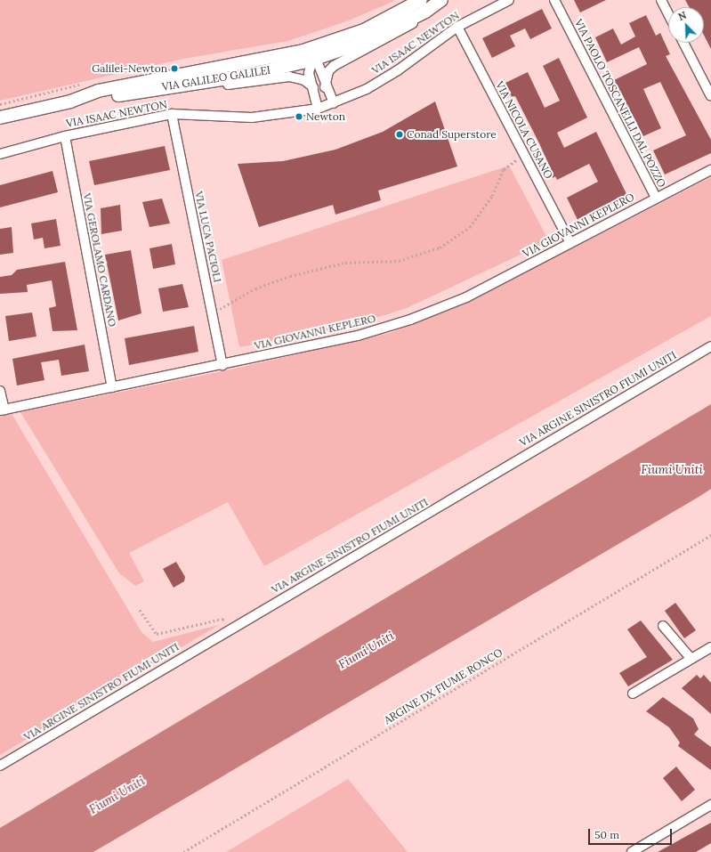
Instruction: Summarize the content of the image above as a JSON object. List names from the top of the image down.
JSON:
{
  "streets": {
    "main road": ["VIA GALILEO GALILEI"],
    "street": [
      "VIA ISAAC NEWTON",
      "VIA PAOLO TOSCANELLI DAL POZZO",
      "VIA NICOLA CUSANO",
      "VIA GIOVANNI KEPLERO",
      "VIA LUCA PACIOLI",
      "VIA GEROLAMO CARDANO",
      "VIA ARGINE SINISTRO FIUMI UNITI"
    ],
    "path": ["ARGINE DX FIUME RONCO"]
  },
  "crossings": [
    ["VIA ISAAC NEWTON", "VIA NICOLA CUSANO"],
    ["VIA ISAAC NEWTON", "VIA LUCA PACIOLI"],
    ["VIA ISAAC NEWTON", "VIA GEROLAMO CARDANO"],
    ["VIA PAOLO TOSCANELLI DAL POZZO", "VIA GIOVANNI KEPLERO"],
    ["VIA NICOLA CUSANO", "VIA GIOVANNI KEPLERO"],
    ["VIA GIOVANNI KEPLERO", "VIA LUCA PACIOLI"],
    ["VIA GIOVANNI KEPLERO", "VIA GEROLAMO CARDANO"]
  ],
  "water": ["Fiumi Uniti"],
  "places": ["Galilei-Newton", "Newton", "Conad Superstore"],
  "scale_bar": "50 m",
  "north": "top left"
}
